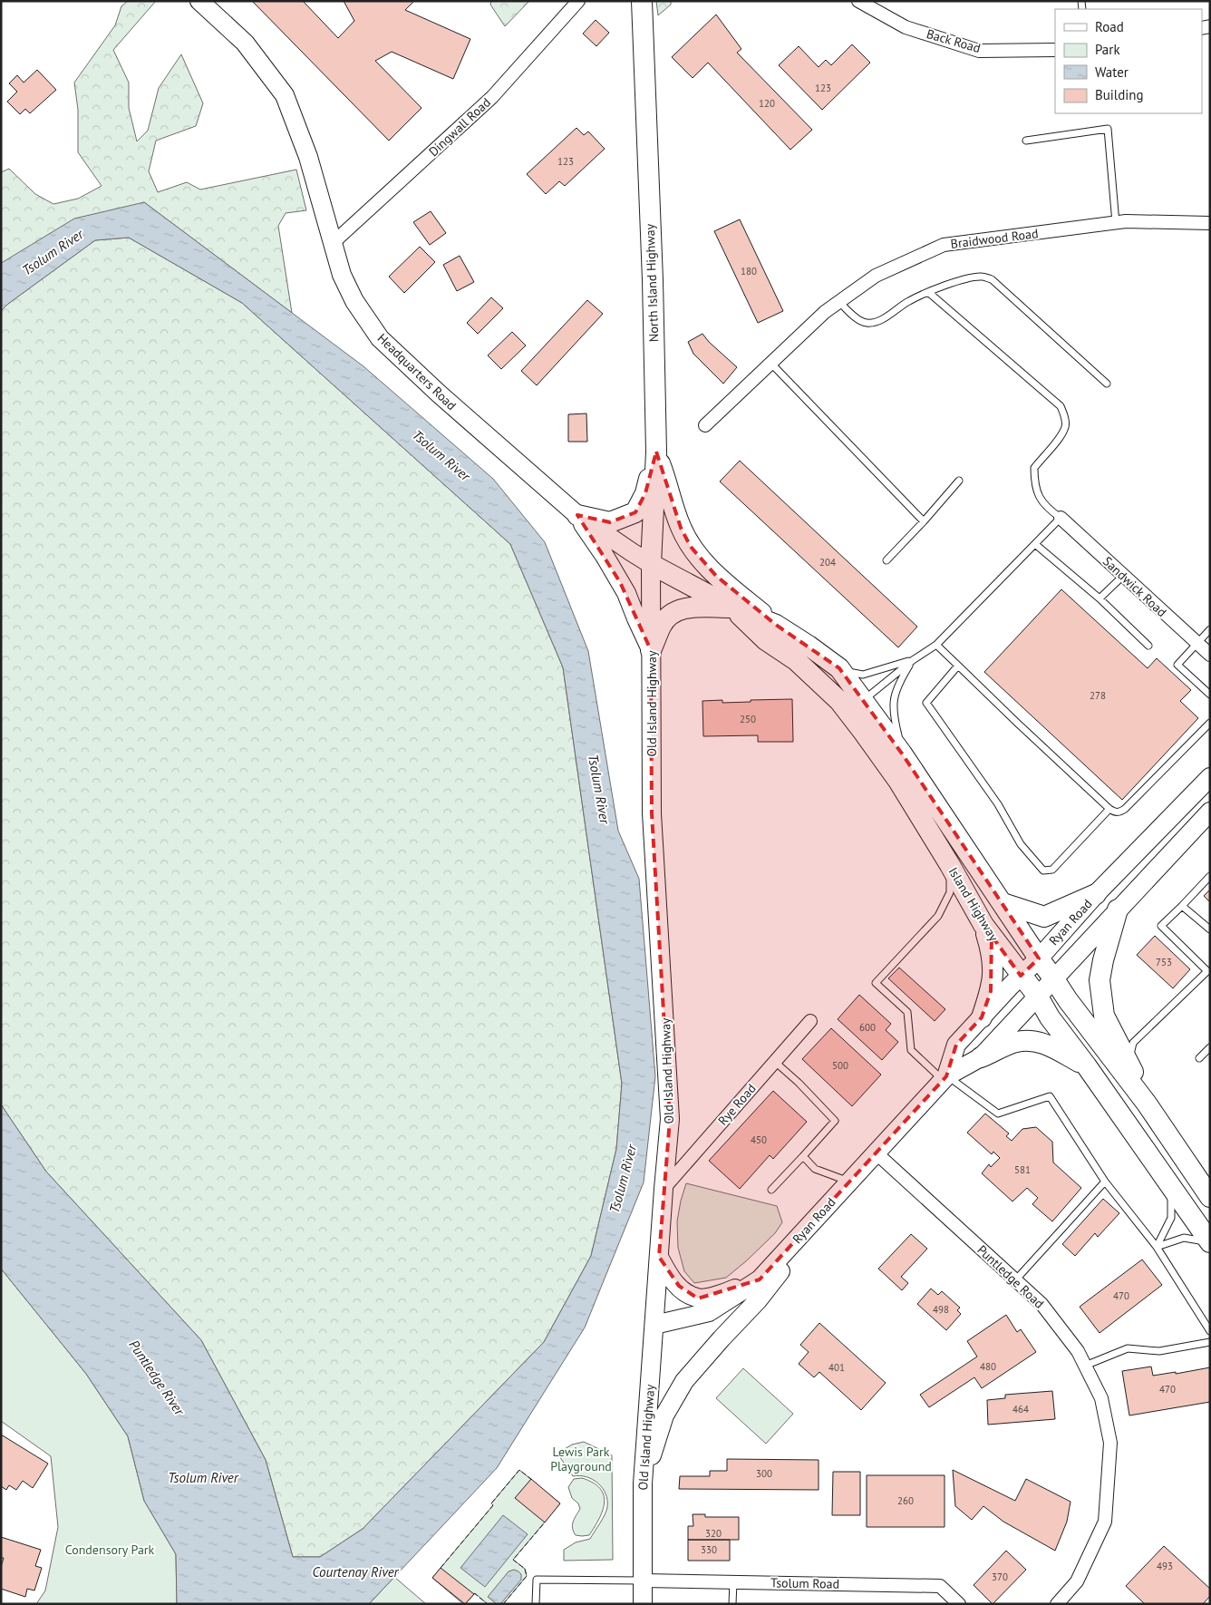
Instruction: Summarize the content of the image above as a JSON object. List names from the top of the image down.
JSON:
{
  "streets": {
    "main road": [
      "North Island Highway",
      "Headquarters Road",
      "Old Island Highway",
      "Island Highway",
      "Ryan Road"
    ],
    "street": [
      "Back Road",
      "Dingwall Road",
      "Braidwood Road",
      "Sandwick Road",
      "Rye Road",
      "Puntledge Road",
      "Tsolum Road"
    ]
  },
  "crossings": [
    ["Dingwall Road", "Headquarters Road"],
    ["North Island Highway", "Headquarters Road"],
    ["North Island Highway", "Old Island Highway"],
    ["North Island Highway", "Island Highway"],
    ["Headquarters Road", "Old Island Highway"],
    ["Headquarters Road", "Island Highway"],
    ["Old Island Highway", "Island Highway"],
    ["Old Island Highway", "Ryan Road"],
    ["Old Island Highway", "Rye Road"],
    ["Old Island Highway", "Tsolum Road"],
    ["Island Highway", "Ryan Road"],
    ["Ryan Road", "Puntledge Road"]
  ],
  "water": ["Tsolum River", "Puntledge River", "Courtenay River"],
  "parks": ["Lewis Park Playground", "Condensory Park"],
  "house_numbers": [
    "123",
    "120",
    "123",
    "180",
    "204",
    "278",
    "250",
    "753",
    "600",
    "500",
    "450",
    "581",
    "470",
    "498",
    "480",
    "401",
    "470",
    "464",
    "300",
    "260",
    "320",
    "330",
    "493",
    "370"
  ],
  "legend": [
    "Road",
    "Park",
    "Water",
    "Building"
  ]
}
